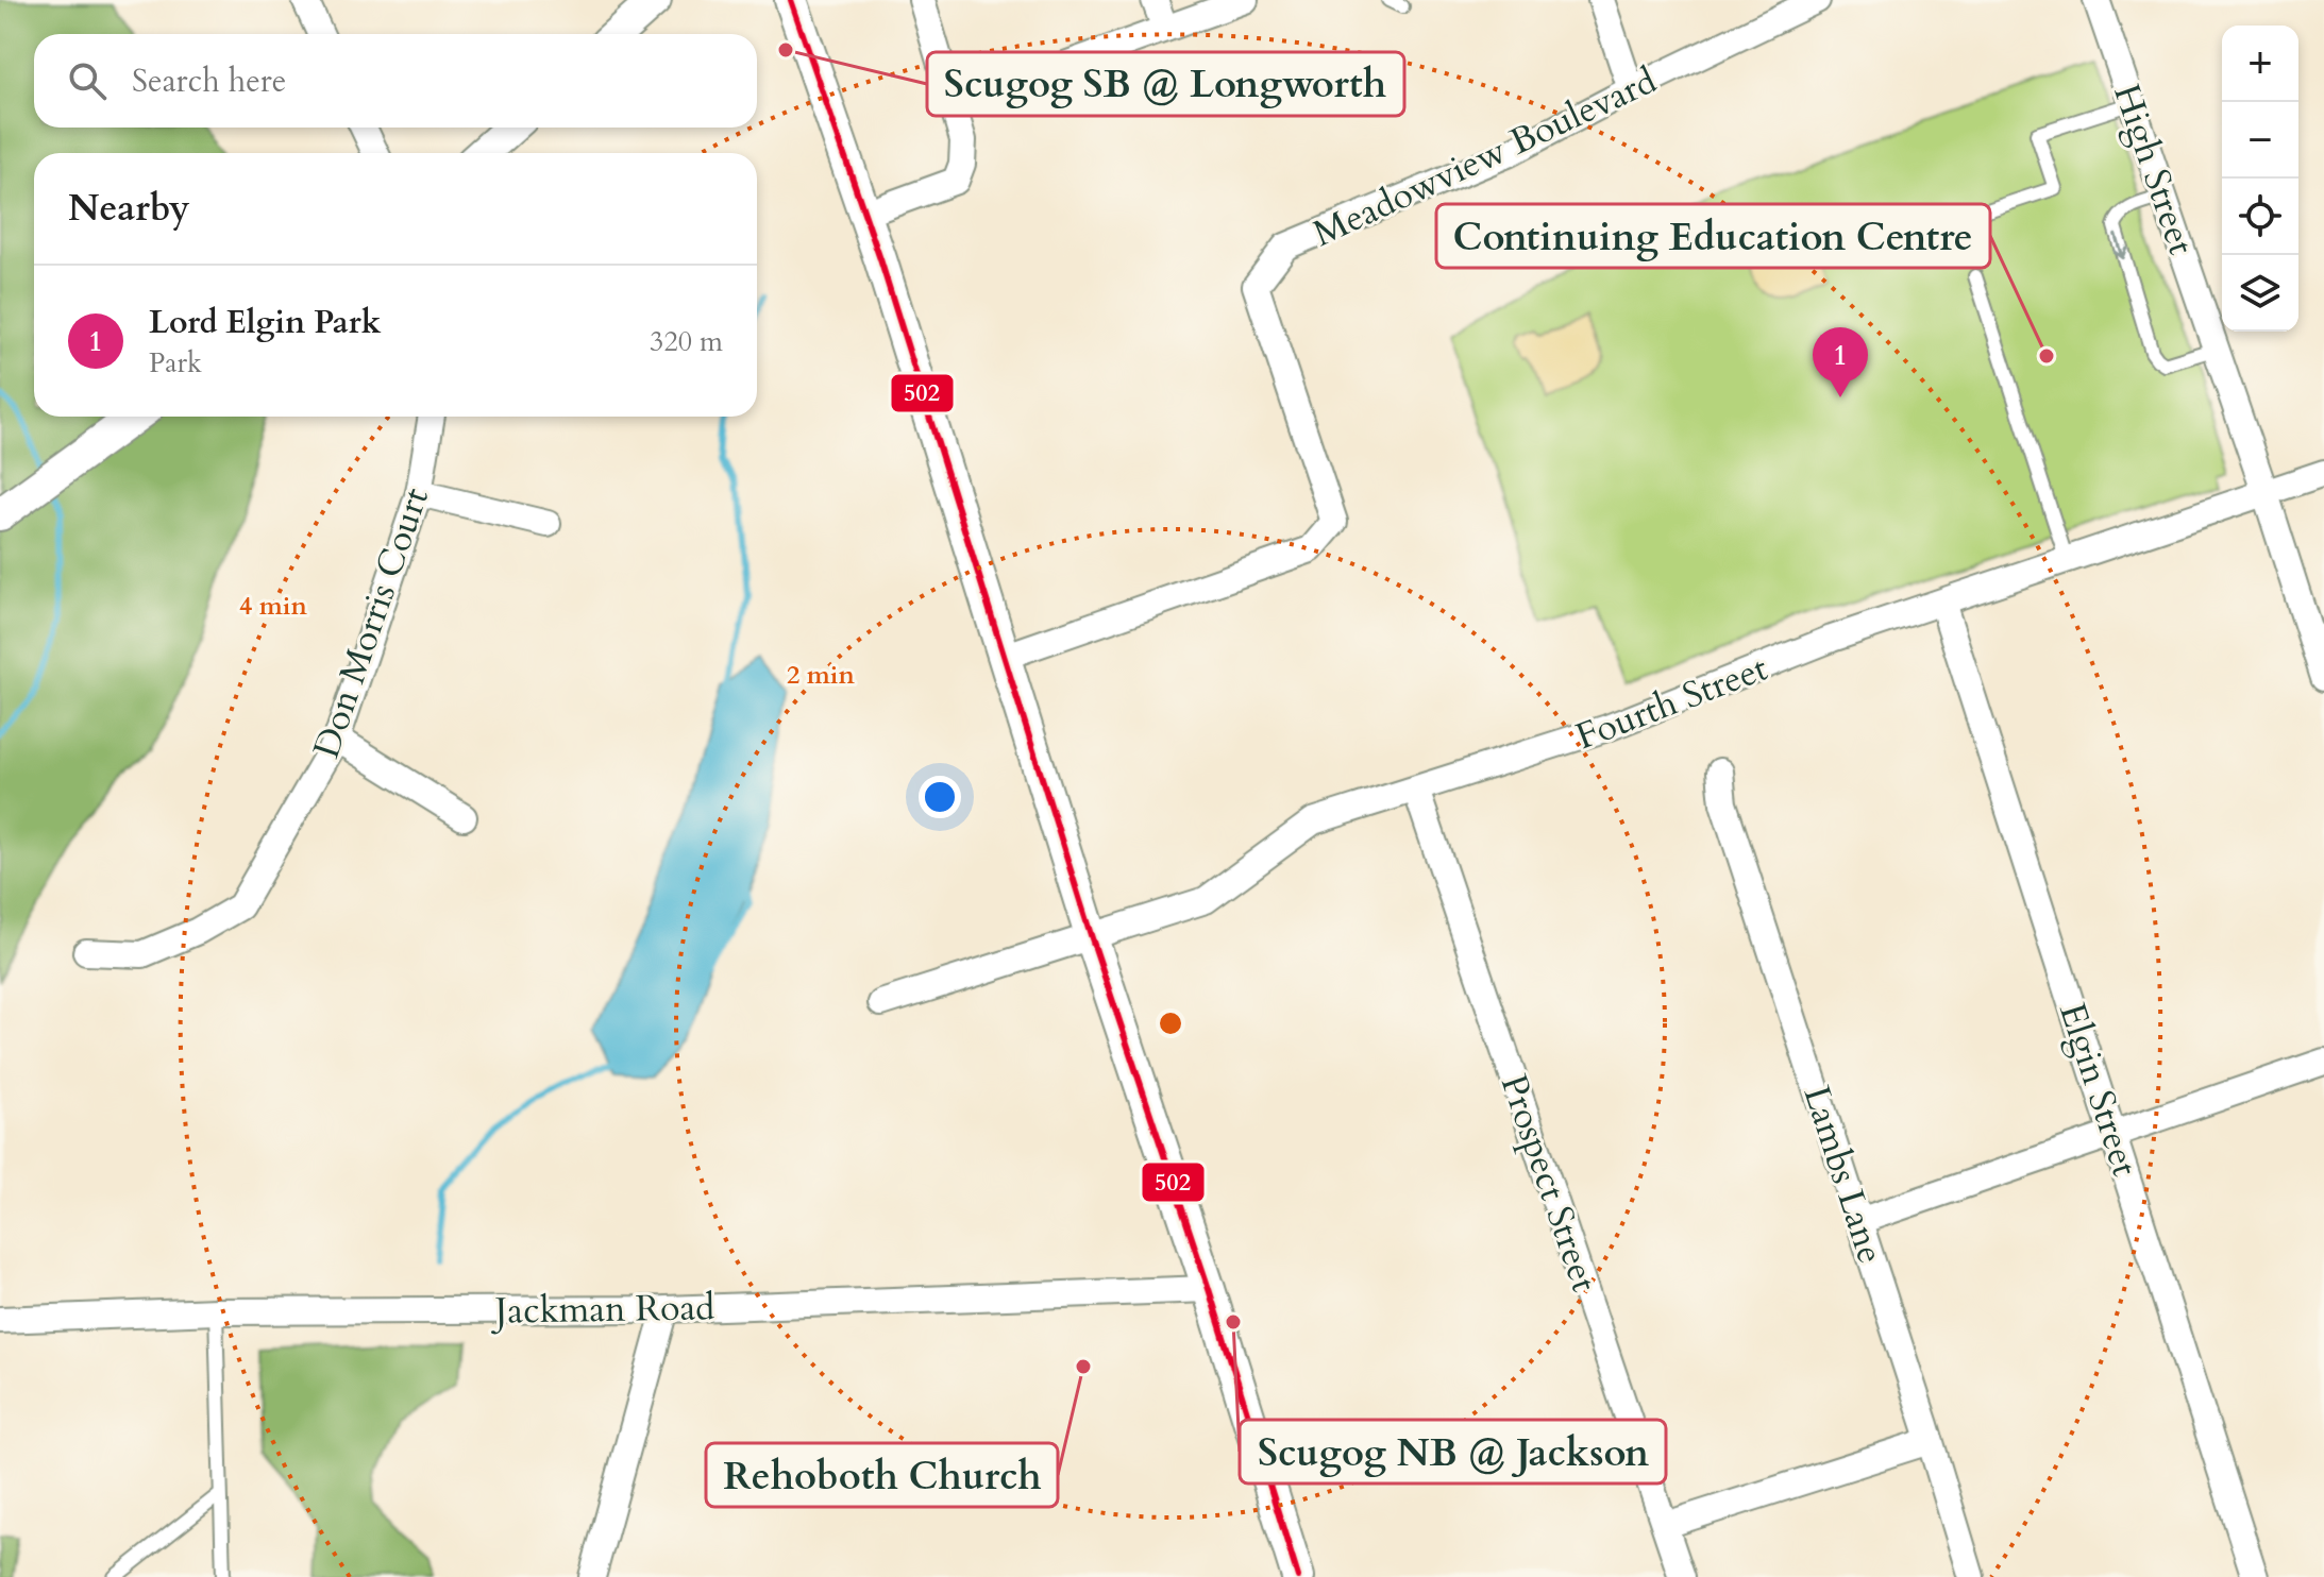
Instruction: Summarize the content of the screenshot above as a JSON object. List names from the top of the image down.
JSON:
{
  "streets": {
    "street": [
      "Meadowview Boulevard",
      "High Street",
      "Don Morris Court",
      "Fourth Street",
      "Elgin Street",
      "Lambs Lane",
      "Prospect Street",
      "Jackman Road"
    ]
  },
  "crossings": [
    ["High Street", "Fourth Street"],
    ["Fourth Street", "Elgin Street"],
    ["Fourth Street", "Prospect Street"]
  ],
  "places": [
    "Scugog SB @ Longworth",
    "Continuing Education Centre",
    "Scugog NB @ Jackson",
    "Rehoboth Church"
  ],
  "lines": ["transit line 502"],
  "page": {
    "map_buttons": ["+", "−"],
    "search": "Search here",
    "heading": "Nearby",
    "list": [
      {
        "mark": "1",
        "name": "Lord Elgin Park",
        "note": "Park",
        "value": "320 m"
      }
    ],
    "pins": "1"
  },
  "rings": ["4 min", "2 min"]
}
